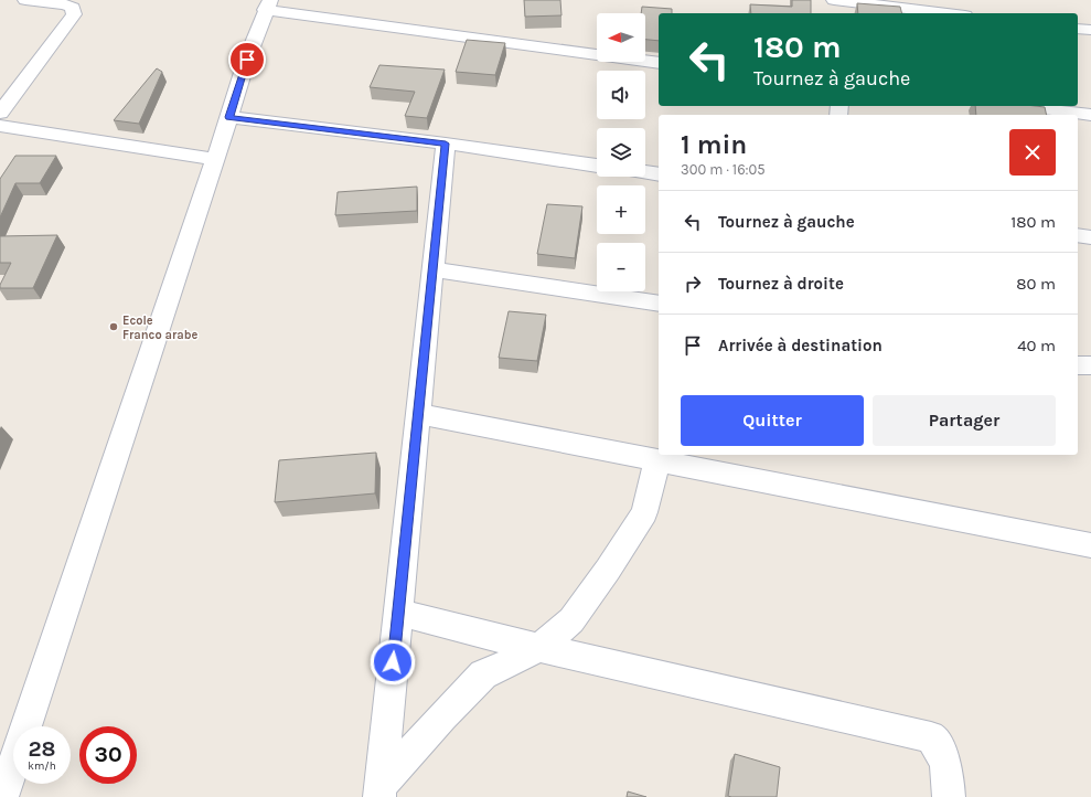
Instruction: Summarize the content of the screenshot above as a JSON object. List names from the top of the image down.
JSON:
{
  "places": ["Ecole Franco arabe"],
  "north": "left",
  "page": {
    "map_buttons": ["+", "−"],
    "turn": ["180 m", "Tournez à gauche"],
    "heading": ["1 min", "300 m · 16:05"],
    "list": [
      {
        "name": "Tournez à gauche",
        "value": "180 m"
      },
      {
        "name": "Tournez à droite",
        "value": "80 m"
      },
      {
        "name": "Arrivée à destination",
        "value": "40 m"
      }
    ],
    "buttons": ["Quitter", "Partager"],
    "speed": "28 km/h",
    "limit": "30"
  }
}
